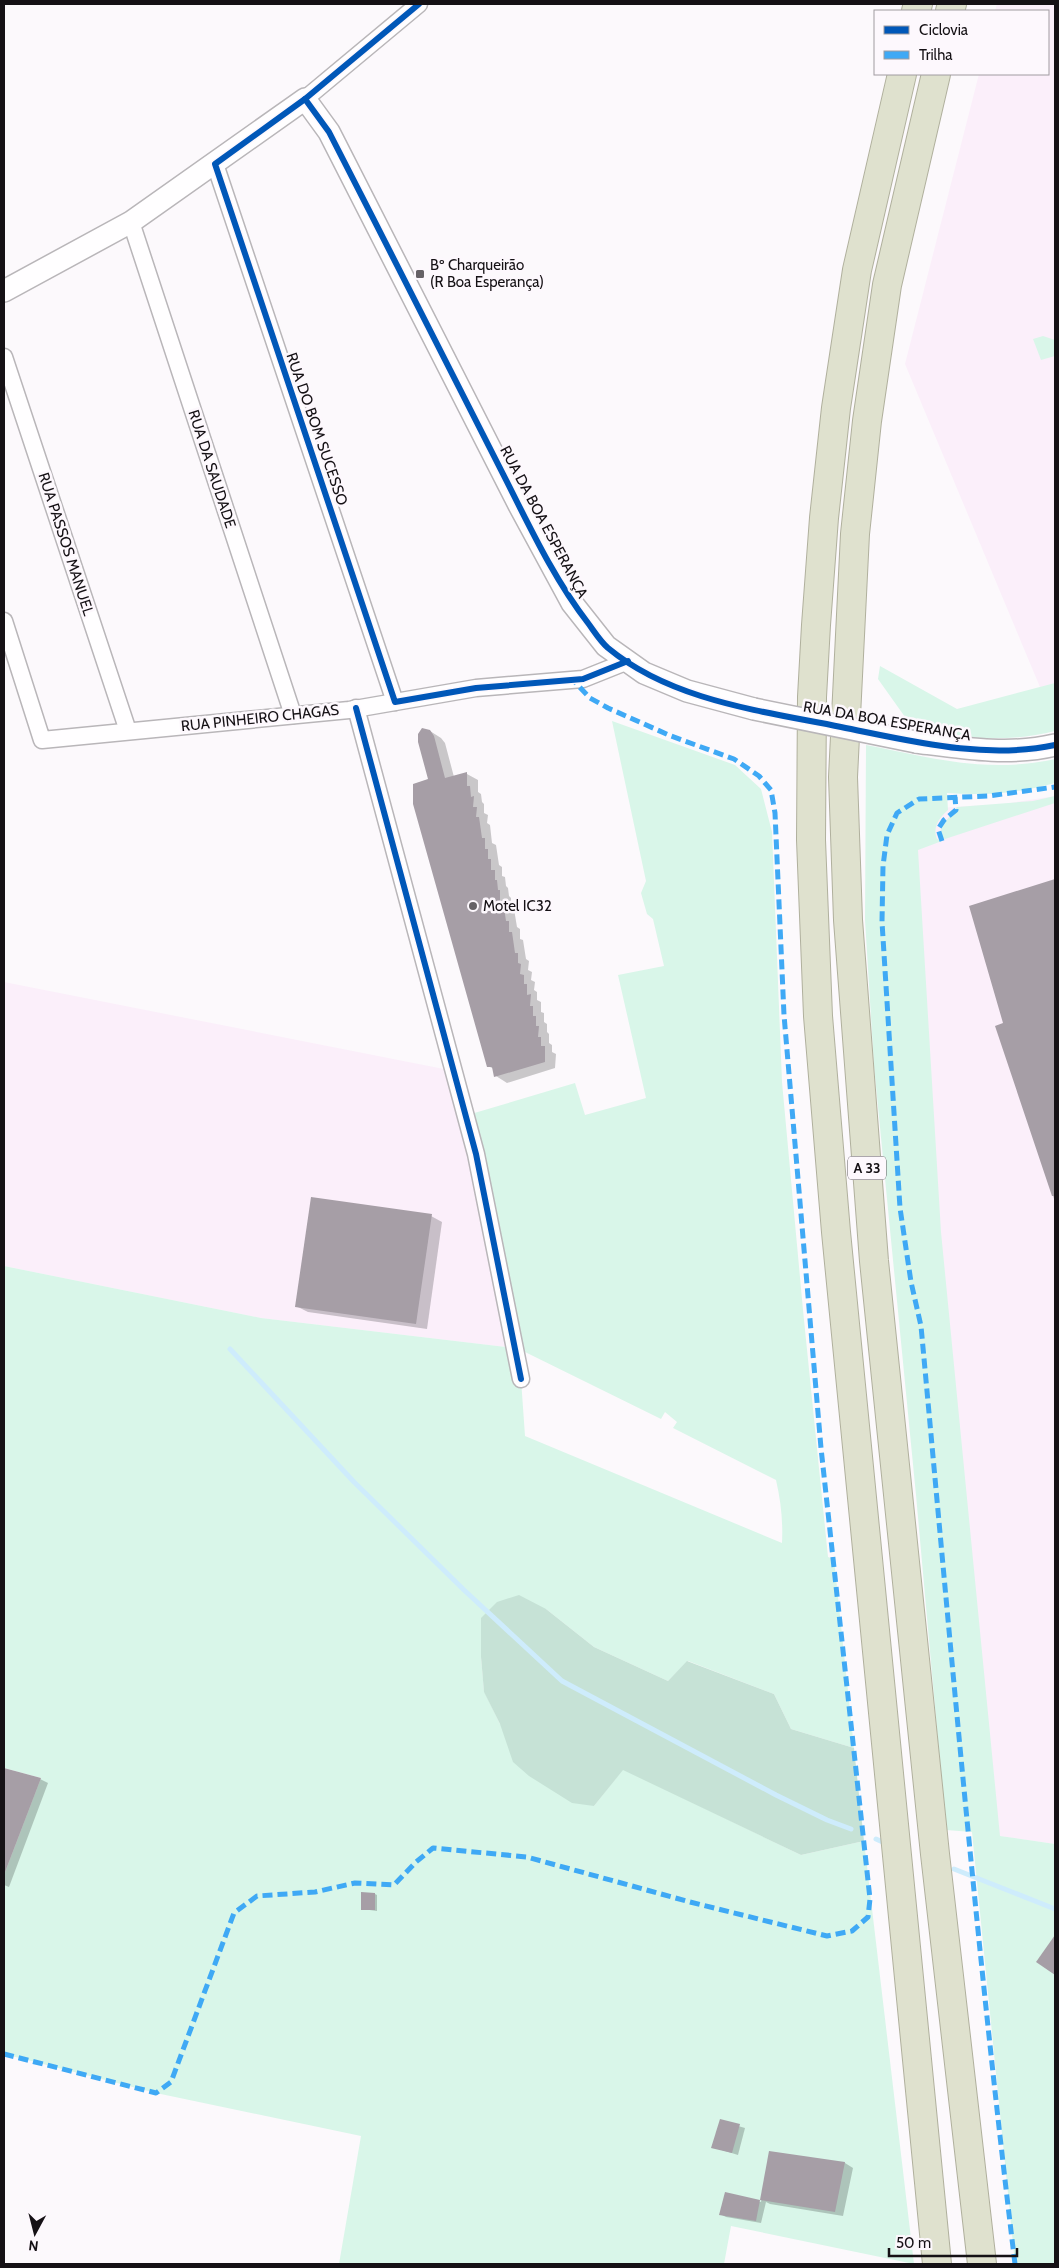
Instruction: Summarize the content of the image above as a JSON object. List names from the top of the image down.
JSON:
{
  "streets": {
    "highway": ["A 33"],
    "street": [
      "RUA DO BOM SUCESSO",
      "RUA DA SAUDADE",
      "RUA DA BOA ESPERANÇA",
      "RUA PASSOS MANUEL",
      "RUA PINHEIRO CHAGAS"
    ]
  },
  "crossings": [
    ["RUA DO BOM SUCESSO", "RUA PINHEIRO CHAGAS"],
    ["RUA DA SAUDADE", "RUA PINHEIRO CHAGAS"],
    ["RUA DA BOA ESPERANÇA", "RUA PINHEIRO CHAGAS"],
    ["RUA PASSOS MANUEL", "RUA PINHEIRO CHAGAS"]
  ],
  "places": {
    "transit": ["Bº Charqueirão (R Boa Esperança)"],
    "other": ["Motel IC32"]
  },
  "legend": ["Ciclovia", "Trilha"],
  "scale_bar": "50 m",
  "north": "bottom"
}
